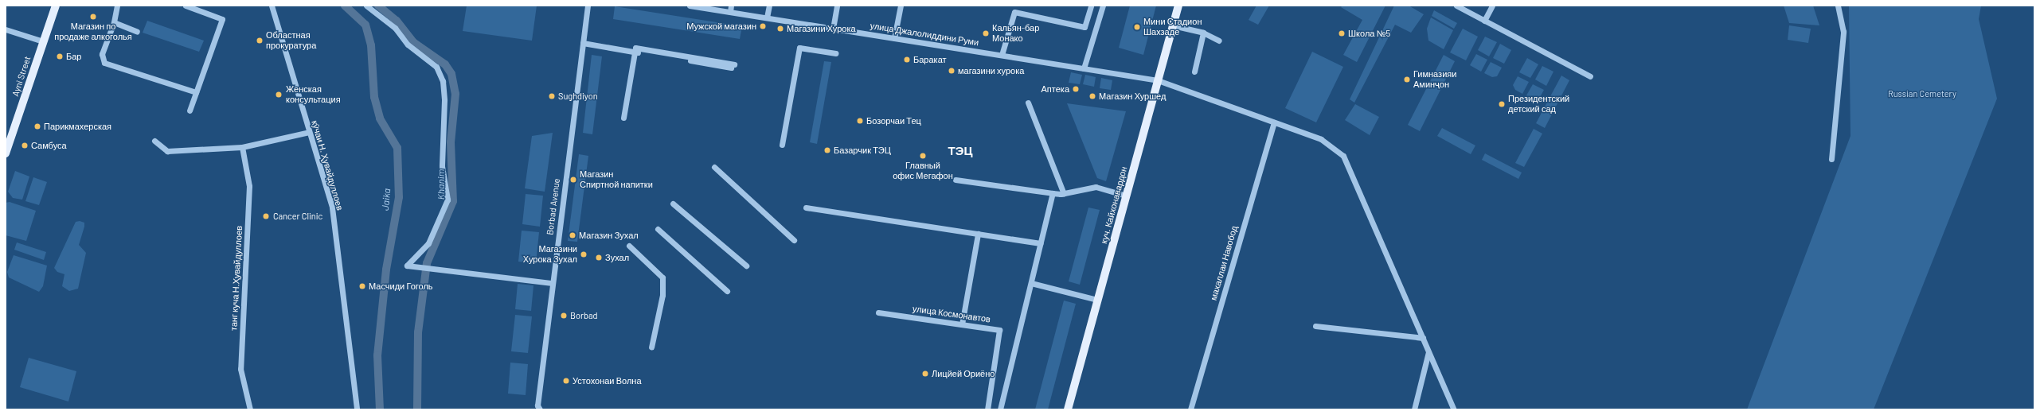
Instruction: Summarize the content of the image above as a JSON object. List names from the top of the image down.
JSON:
{
  "streets": {
    "main road": ["Ayni Street", "куч. Кайхонавардон"],
    "street": [
      "улица Джалолиддини Руми",
      "кӯчаи Н. Ҳувайдуллоев",
      "Borbad Avenue",
      "махаллаи Навобод",
      "танг куча Н.Ҳувайдуллоев",
      "улица Космонавтов"
    ]
  },
  "crossings": [
    ["улица Джалолиддини Руми", "куч. Кайхонавардон"],
    ["улица Джалолиддини Руми", "махаллаи Навобод"]
  ],
  "districts": ["ТЭЦ"],
  "water": ["Khanim", "Jaika"],
  "parks": ["Russian Cemetery"],
  "places": [
    "Магазин по продаже алкоголья",
    "Мужской магазин",
    "Мини Стадион Шахзаде",
    "Магазини Хурока",
    "Кальян-бар Монако",
    "Школа №5",
    "Областная прокуратура",
    "Бар",
    "Баракат",
    "магазини хурока",
    "Гимназияи Аминҷон",
    "Аптека",
    "Женская консультация",
    "Sughdiyon",
    "Магазин Хуршед",
    "Президентский детский сад",
    "Бозорчаи Тец",
    "Парикмахерская",
    "Самбуса",
    "Базарчик ТЭЦ",
    "Главный офис Мегафон",
    "Магазин Спиртной напитки",
    "Cancer Clinic",
    "Магазин Зухал",
    "Магазини Хурока Зухал",
    "Зухал",
    "Масчиди Гоголь",
    "Borbad",
    "Лицйей Ориёно",
    "Устохонаи Волна"
  ]
}
